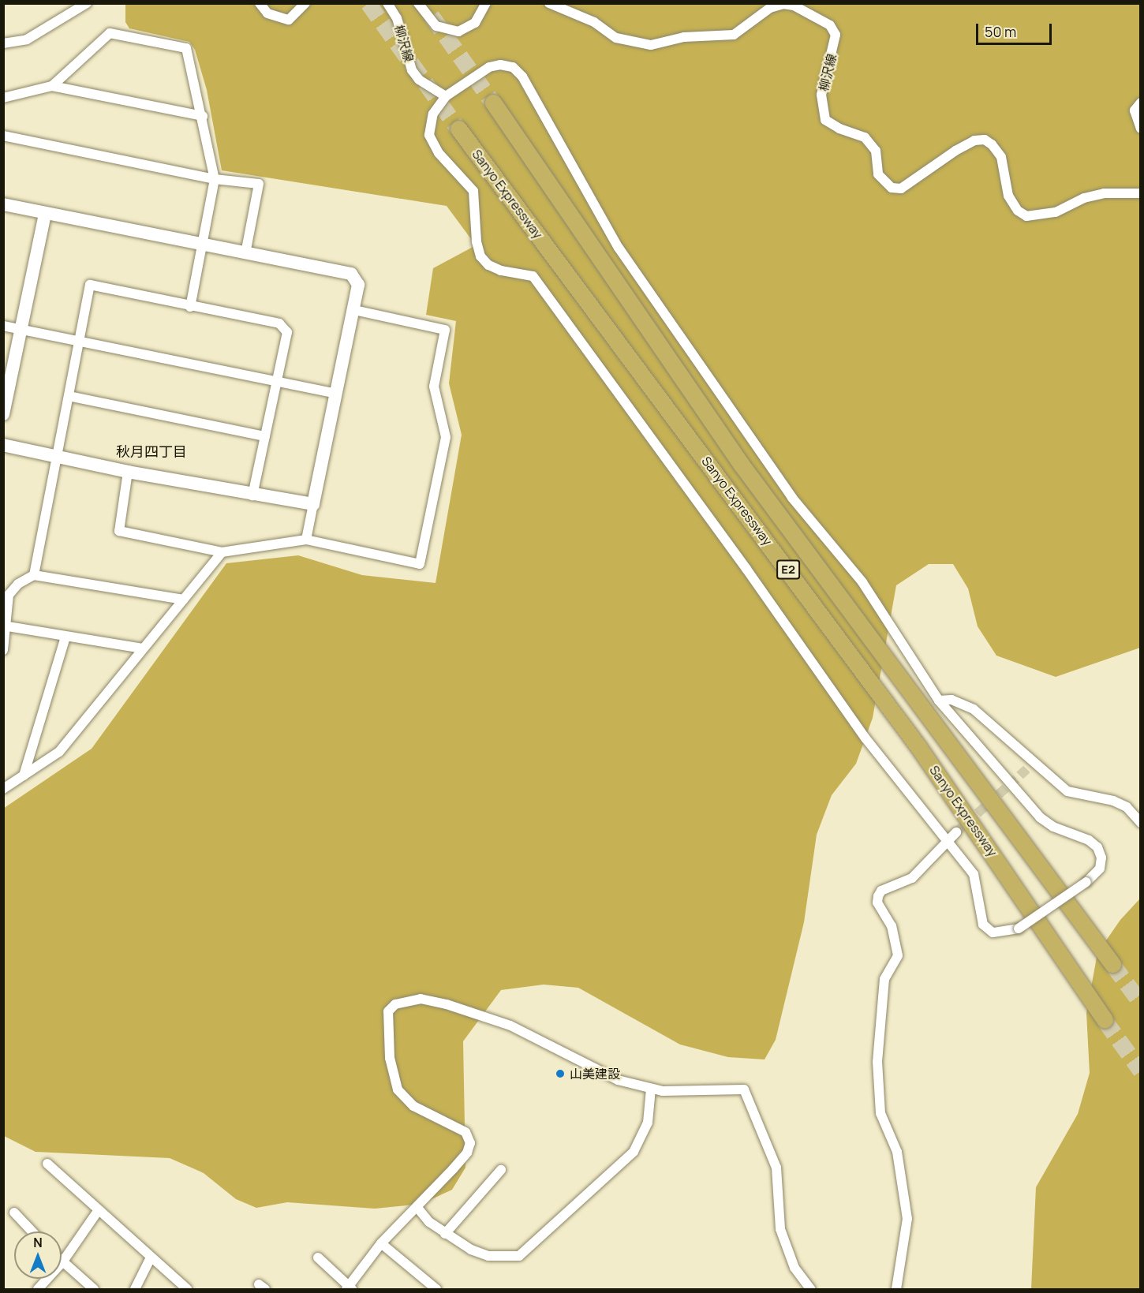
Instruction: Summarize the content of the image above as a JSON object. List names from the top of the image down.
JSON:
{
  "streets": {
    "highway": ["Sanyo Expressway", "E2"],
    "street": ["柳沢線"]
  },
  "districts": ["秋月四丁目"],
  "places": ["山美建設"],
  "scale_bar": "50 m",
  "north": "top"
}
